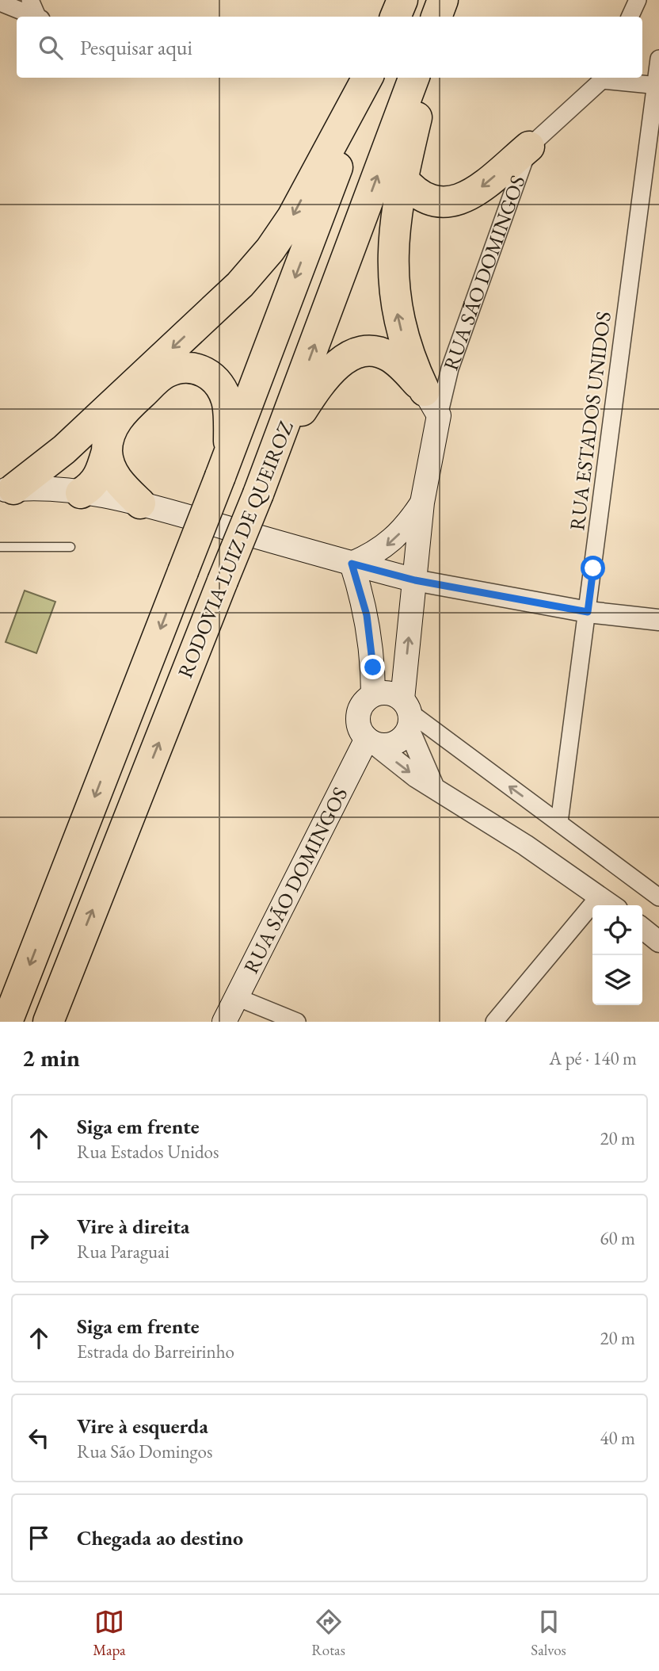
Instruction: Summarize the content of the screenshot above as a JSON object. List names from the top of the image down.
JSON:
{
  "streets": {
    "highway": ["RODOVIA LUIZ DE QUEIROZ"],
    "main road": ["RUA SÃO DOMINGOS"],
    "street": ["RUA ESTADOS UNIDOS"]
  },
  "page": {
    "search": "Pesquisar aqui",
    "heading": ["2 min", "A pé · 140 m"],
    "list": [
      ["Siga em frente", "Rua Estados Unidos", "20 m"],
      ["Vire à direita", "Rua Paraguai", "60 m"],
      ["Siga em frente", "Estrada do Barreirinho", "20 m"],
      ["Vire à esquerda", "Rua São Domingos", "40 m"],
      "Chegada ao destino"
    ],
    "nav": ["Mapa", "Rotas", "Salvos"]
  }
}
